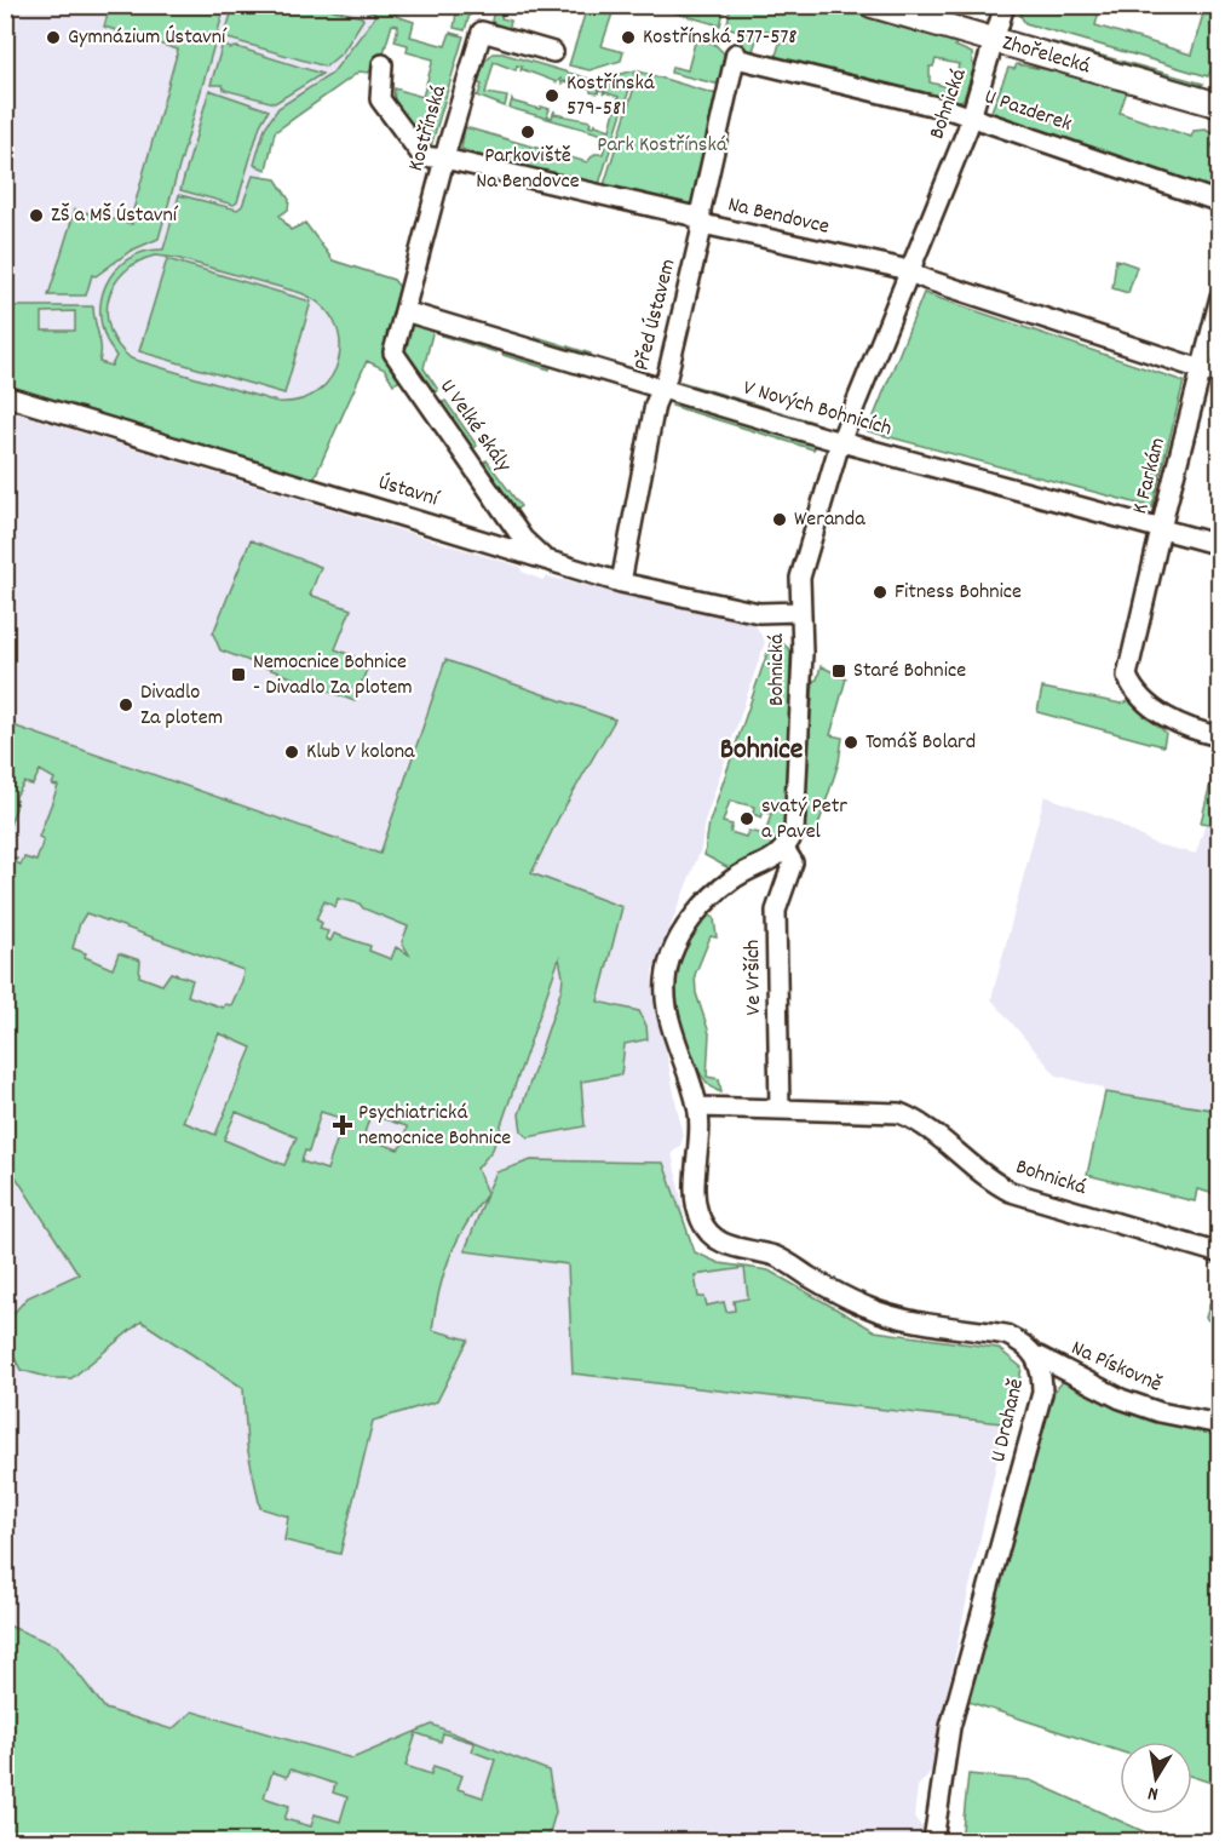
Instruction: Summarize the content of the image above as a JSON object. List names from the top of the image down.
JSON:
{
  "streets": {
    "street": [
      "Zhořelecká",
      "Bohnická",
      "U Pazderek",
      "Kostřínská",
      "Na Bendovce",
      "Před Ústavem",
      "V Nových Bohnicích",
      "U Velké skály",
      "K Farkám",
      "Ústavní",
      "Ve Vrších",
      "Na Pískovně",
      "U Drahaně"
    ]
  },
  "crossings": [
    ["Zhořelecká", "Bohnická"],
    ["Bohnická", "U Pazderek"],
    ["Bohnická", "Na Bendovce"],
    ["Bohnická", "V Nových Bohnicích"],
    ["Bohnická", "Ústavní"],
    ["Bohnická", "Ve Vrších"],
    ["Bohnická", "U Drahaně"],
    ["U Pazderek", "Před Ústavem"],
    ["Kostřínská", "Na Bendovce"],
    ["Kostřínská", "V Nových Bohnicích"],
    ["Kostřínská", "U Velké skály"],
    ["Na Bendovce", "Před Ústavem"],
    ["Na Bendovce", "K Farkám"],
    ["Před Ústavem", "V Nových Bohnicích"],
    ["Před Ústavem", "Ústavní"],
    ["V Nových Bohnicích", "U Velké skály"],
    ["V Nových Bohnicích", "K Farkám"],
    ["U Velké skály", "Ústavní"],
    ["Na Pískovně", "U Drahaně"]
  ],
  "districts": ["Bohnice"],
  "parks": ["Park Kostřínská"],
  "places": {
    "other": [
      "Gymnázium Ústavní",
      "Kostřínská 577-578",
      "Kostřínská 579-581",
      "Parkoviště Na Bendovce",
      "ZŠ a MŠ Ústavní",
      "Weranda",
      "Fitness Bohnice",
      "Divadlo Za plotem",
      "Tomáš Bolard",
      "Klub V kolona",
      "svatý Petr a Pavel"
    ],
    "transit": ["Staré Bohnice", "Nemocnice Bohnice - Divadlo Za plotem"],
    "health": ["Psychiatrická nemocnice Bohnice"]
  },
  "north": "bottom"
}
